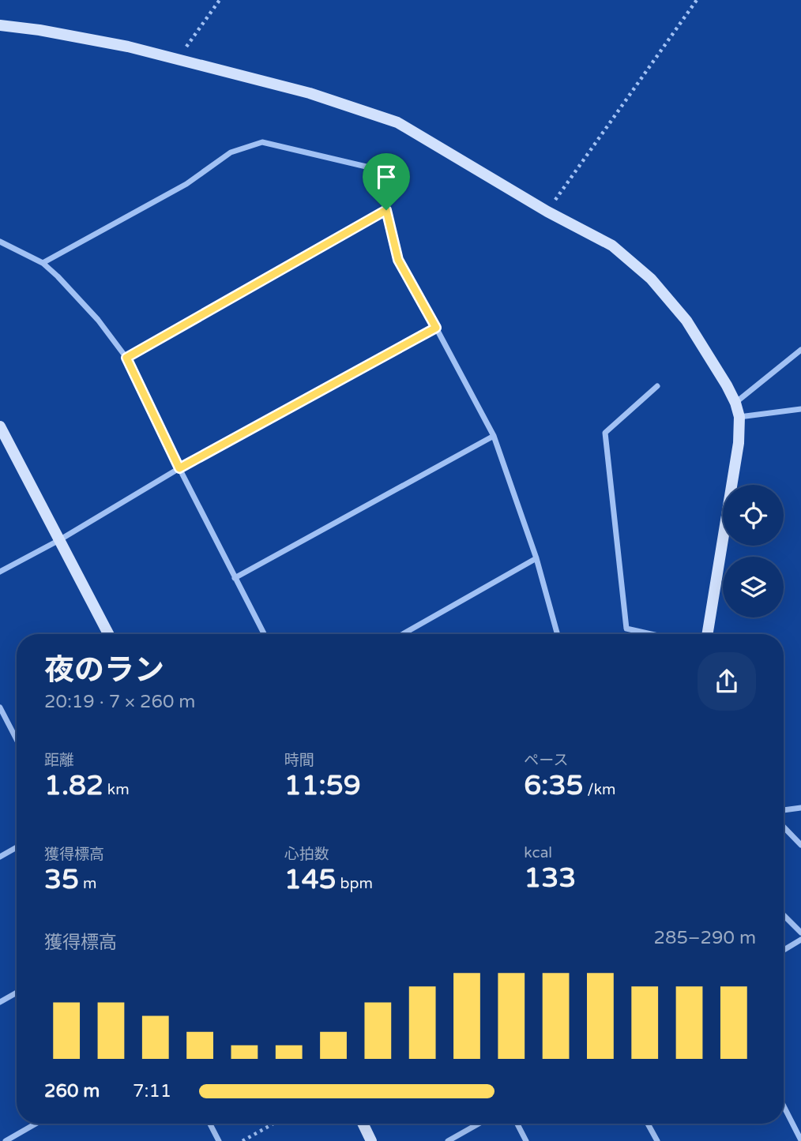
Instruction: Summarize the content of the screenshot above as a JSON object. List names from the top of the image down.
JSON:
{
  "page": {
    "heading": ["夜のラン", "20:19 · 7 × 260 m"],
    "stats": [
      ["距離", "1.82 km"],
      ["時間", "11:59"],
      ["ペース", "6:35 /km"],
      ["獲得標高", "35 m"],
      ["心拍数", "145 bpm"],
      ["kcal", "133"]
    ],
    "chart": ["獲得標高", "285–290 m"],
    "list": [
      {
        "name": "260 m",
        "note": "7:11"
      }
    ]
  }
}
